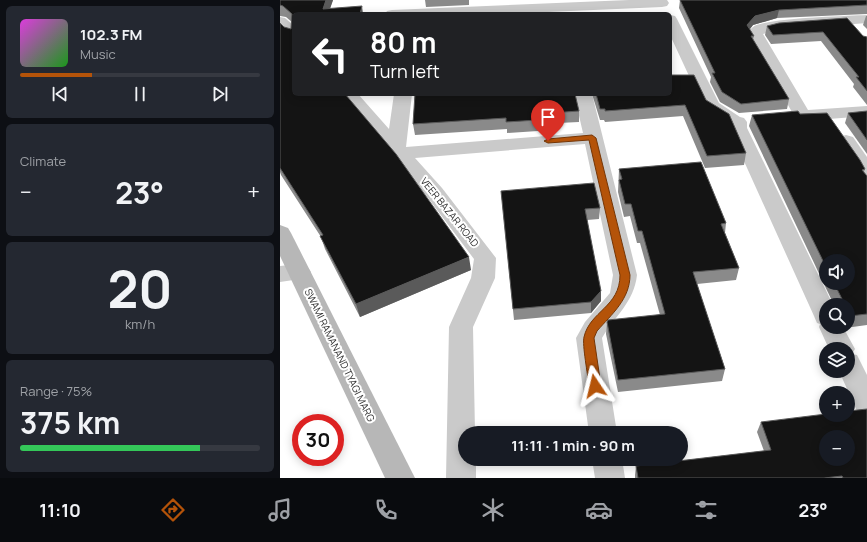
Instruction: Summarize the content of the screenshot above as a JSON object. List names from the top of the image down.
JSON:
{
  "streets": {
    "street": ["VEER BAZAR ROAD", "SWAMI RAMANAND TYAGI MARG"]
  },
  "page": {
    "turn": ["80 m", "Turn left"],
    "song": ["102.3 FM", "Music"],
    "tile": [
      "Climate",
      ["20", "km/h"],
      ["Range · 75%", "375 km"]
    ],
    "heat": ["−", "23°", "+"],
    "map_buttons": ["+", "−"],
    "limit": "30",
    "trip": "11:11 · 1 min · 90 m",
    "tabs": ["11:10", "23°"]
  }
}
